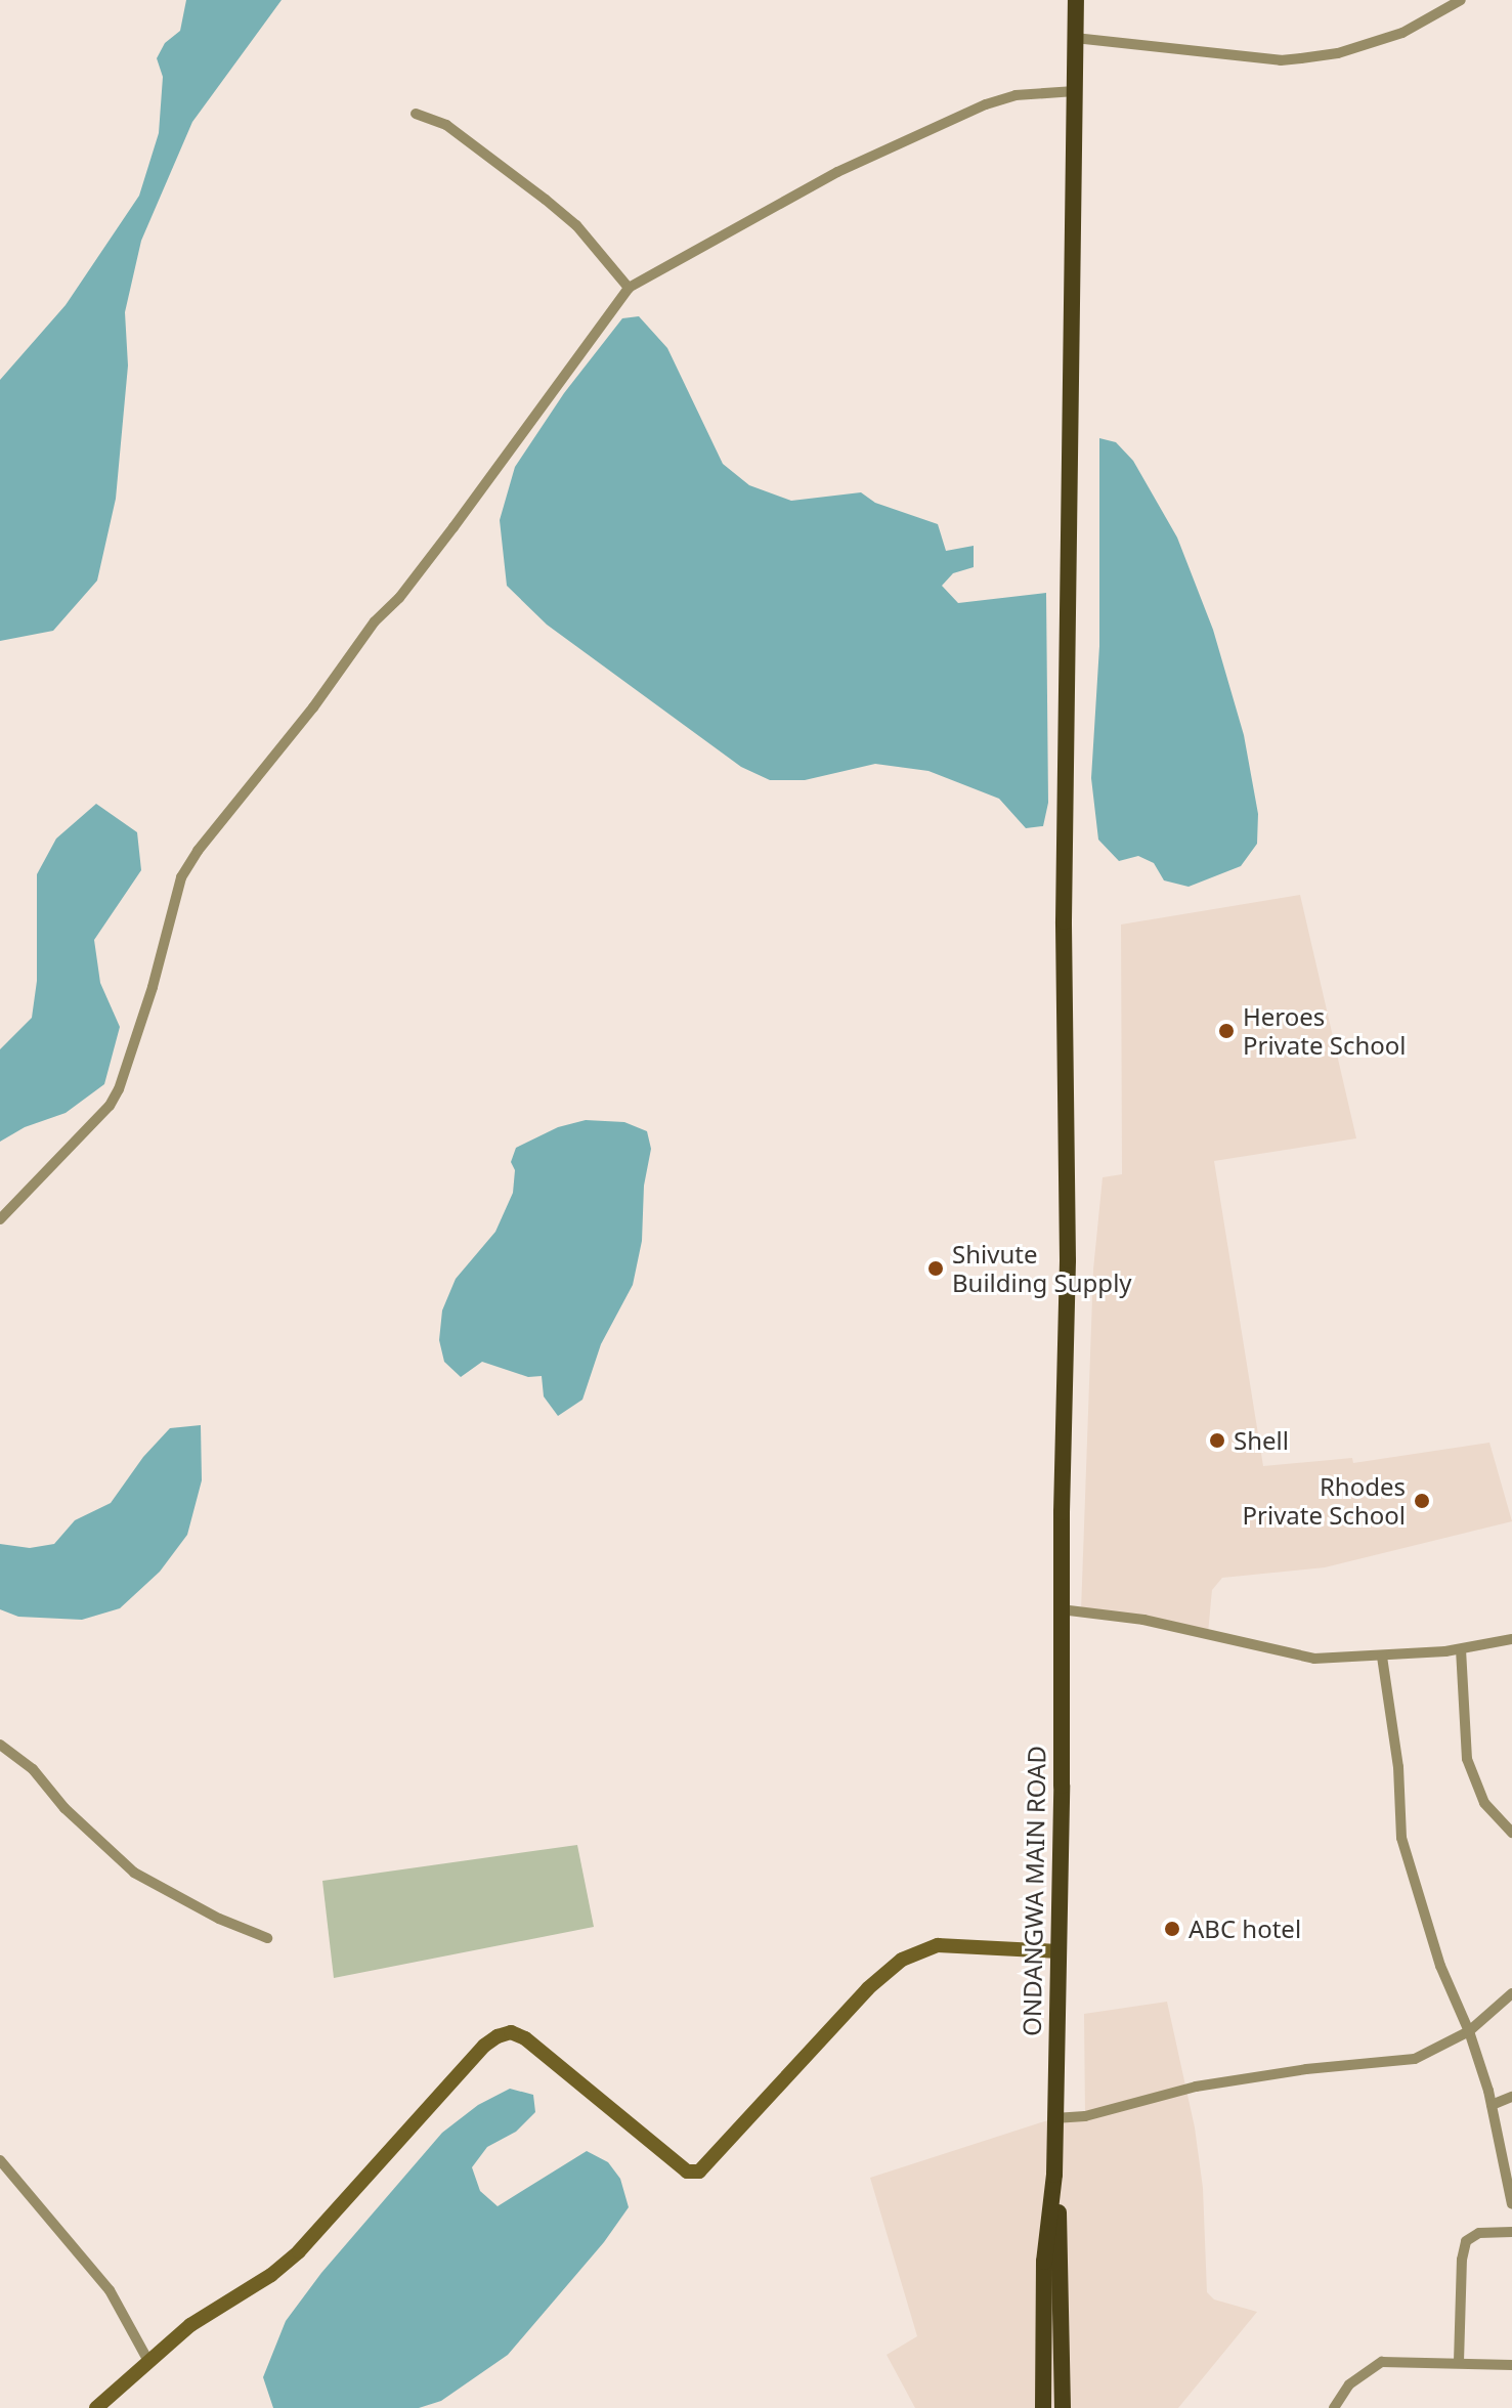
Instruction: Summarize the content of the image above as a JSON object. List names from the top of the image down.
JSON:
{
  "streets": {
    "main road": ["ONDANGWA MAIN ROAD"]
  },
  "places": [
    "Heroes Private School",
    "Shivute Building Supply",
    "Shell",
    "Rhodes Private School",
    "ABC hotel"
  ]
}
